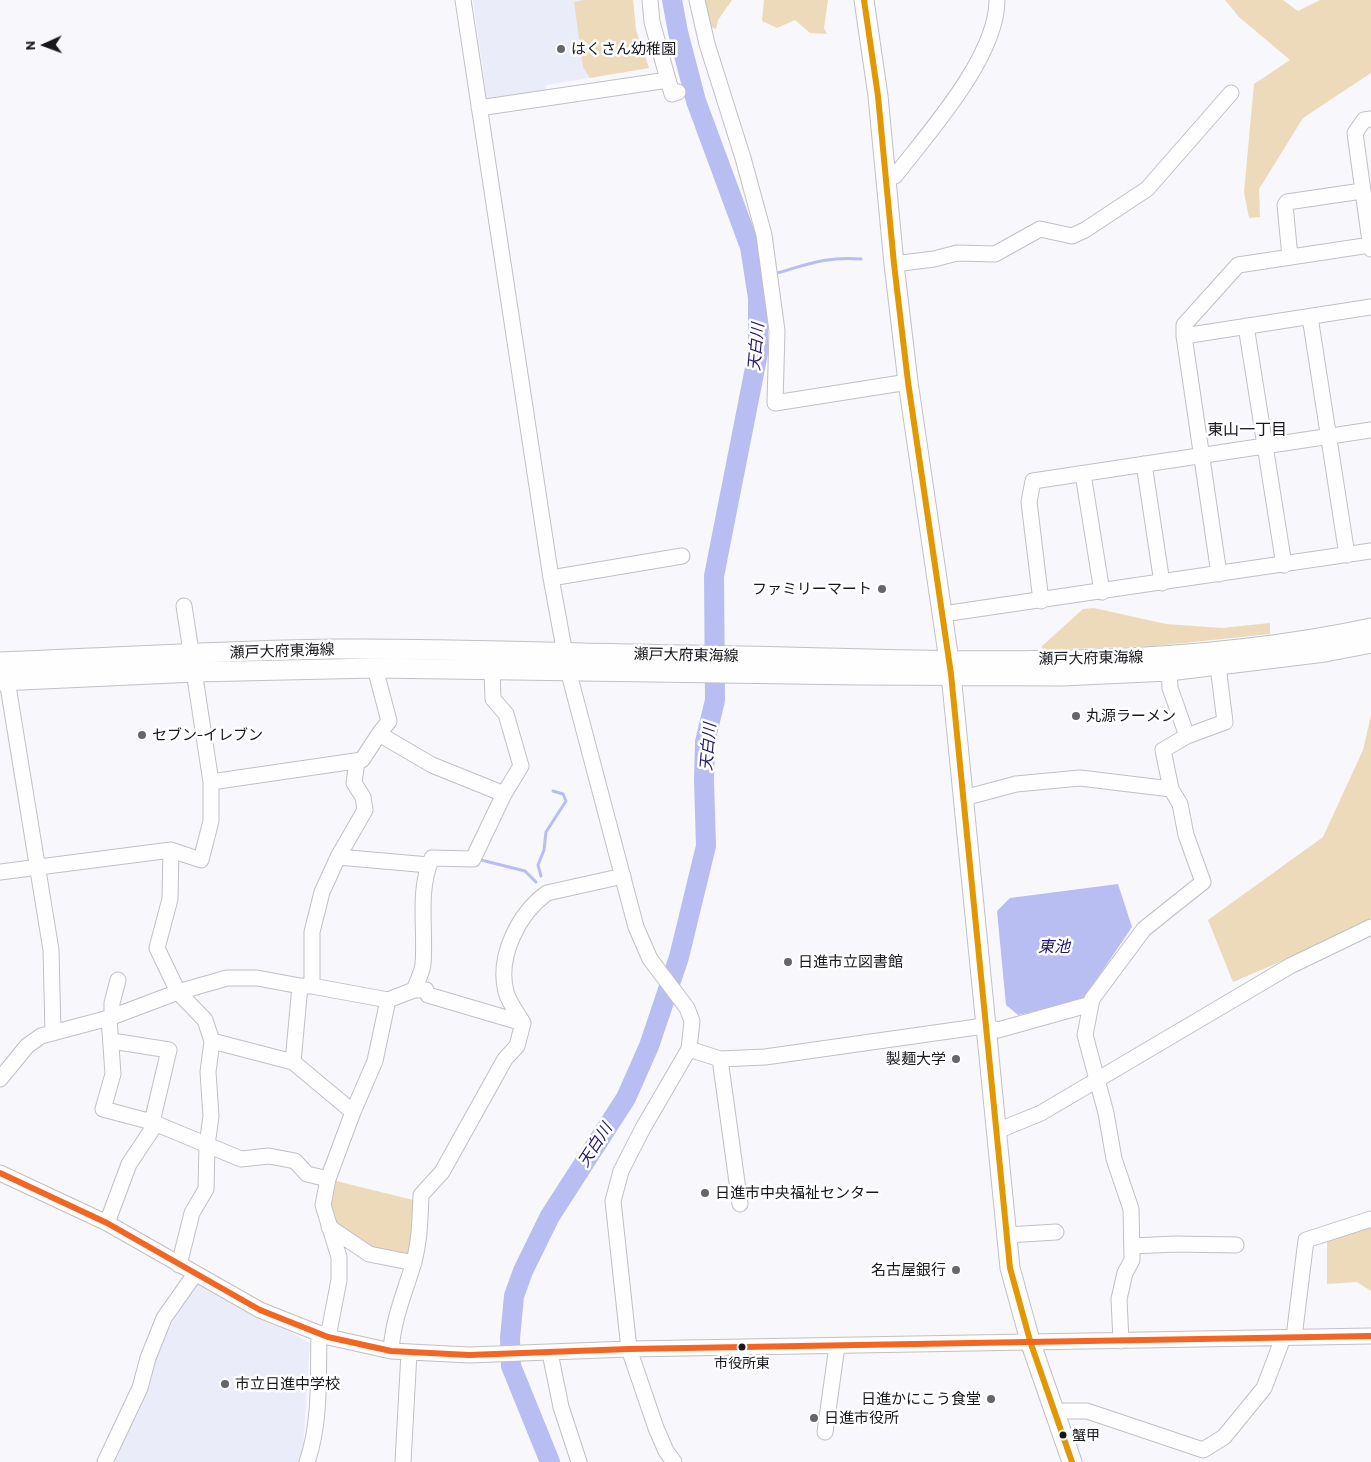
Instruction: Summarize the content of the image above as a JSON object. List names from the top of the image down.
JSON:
{
  "streets": {
    "main road": ["瀬戸大府東海線"]
  },
  "districts": ["東山一丁目"],
  "water": ["天白川", "東池"],
  "places": [
    "はくさん幼稚園",
    "ファミリーマート",
    "丸源ラーメン",
    "セブン-イレブン",
    "日進市立図書館",
    "製麺大学",
    "日進市中央福祉センター",
    "名古屋銀行",
    "市役所東",
    "市立日進中学校",
    "日進かにこう食堂",
    "日進市役所",
    "蟹甲"
  ],
  "north": "left"
}
